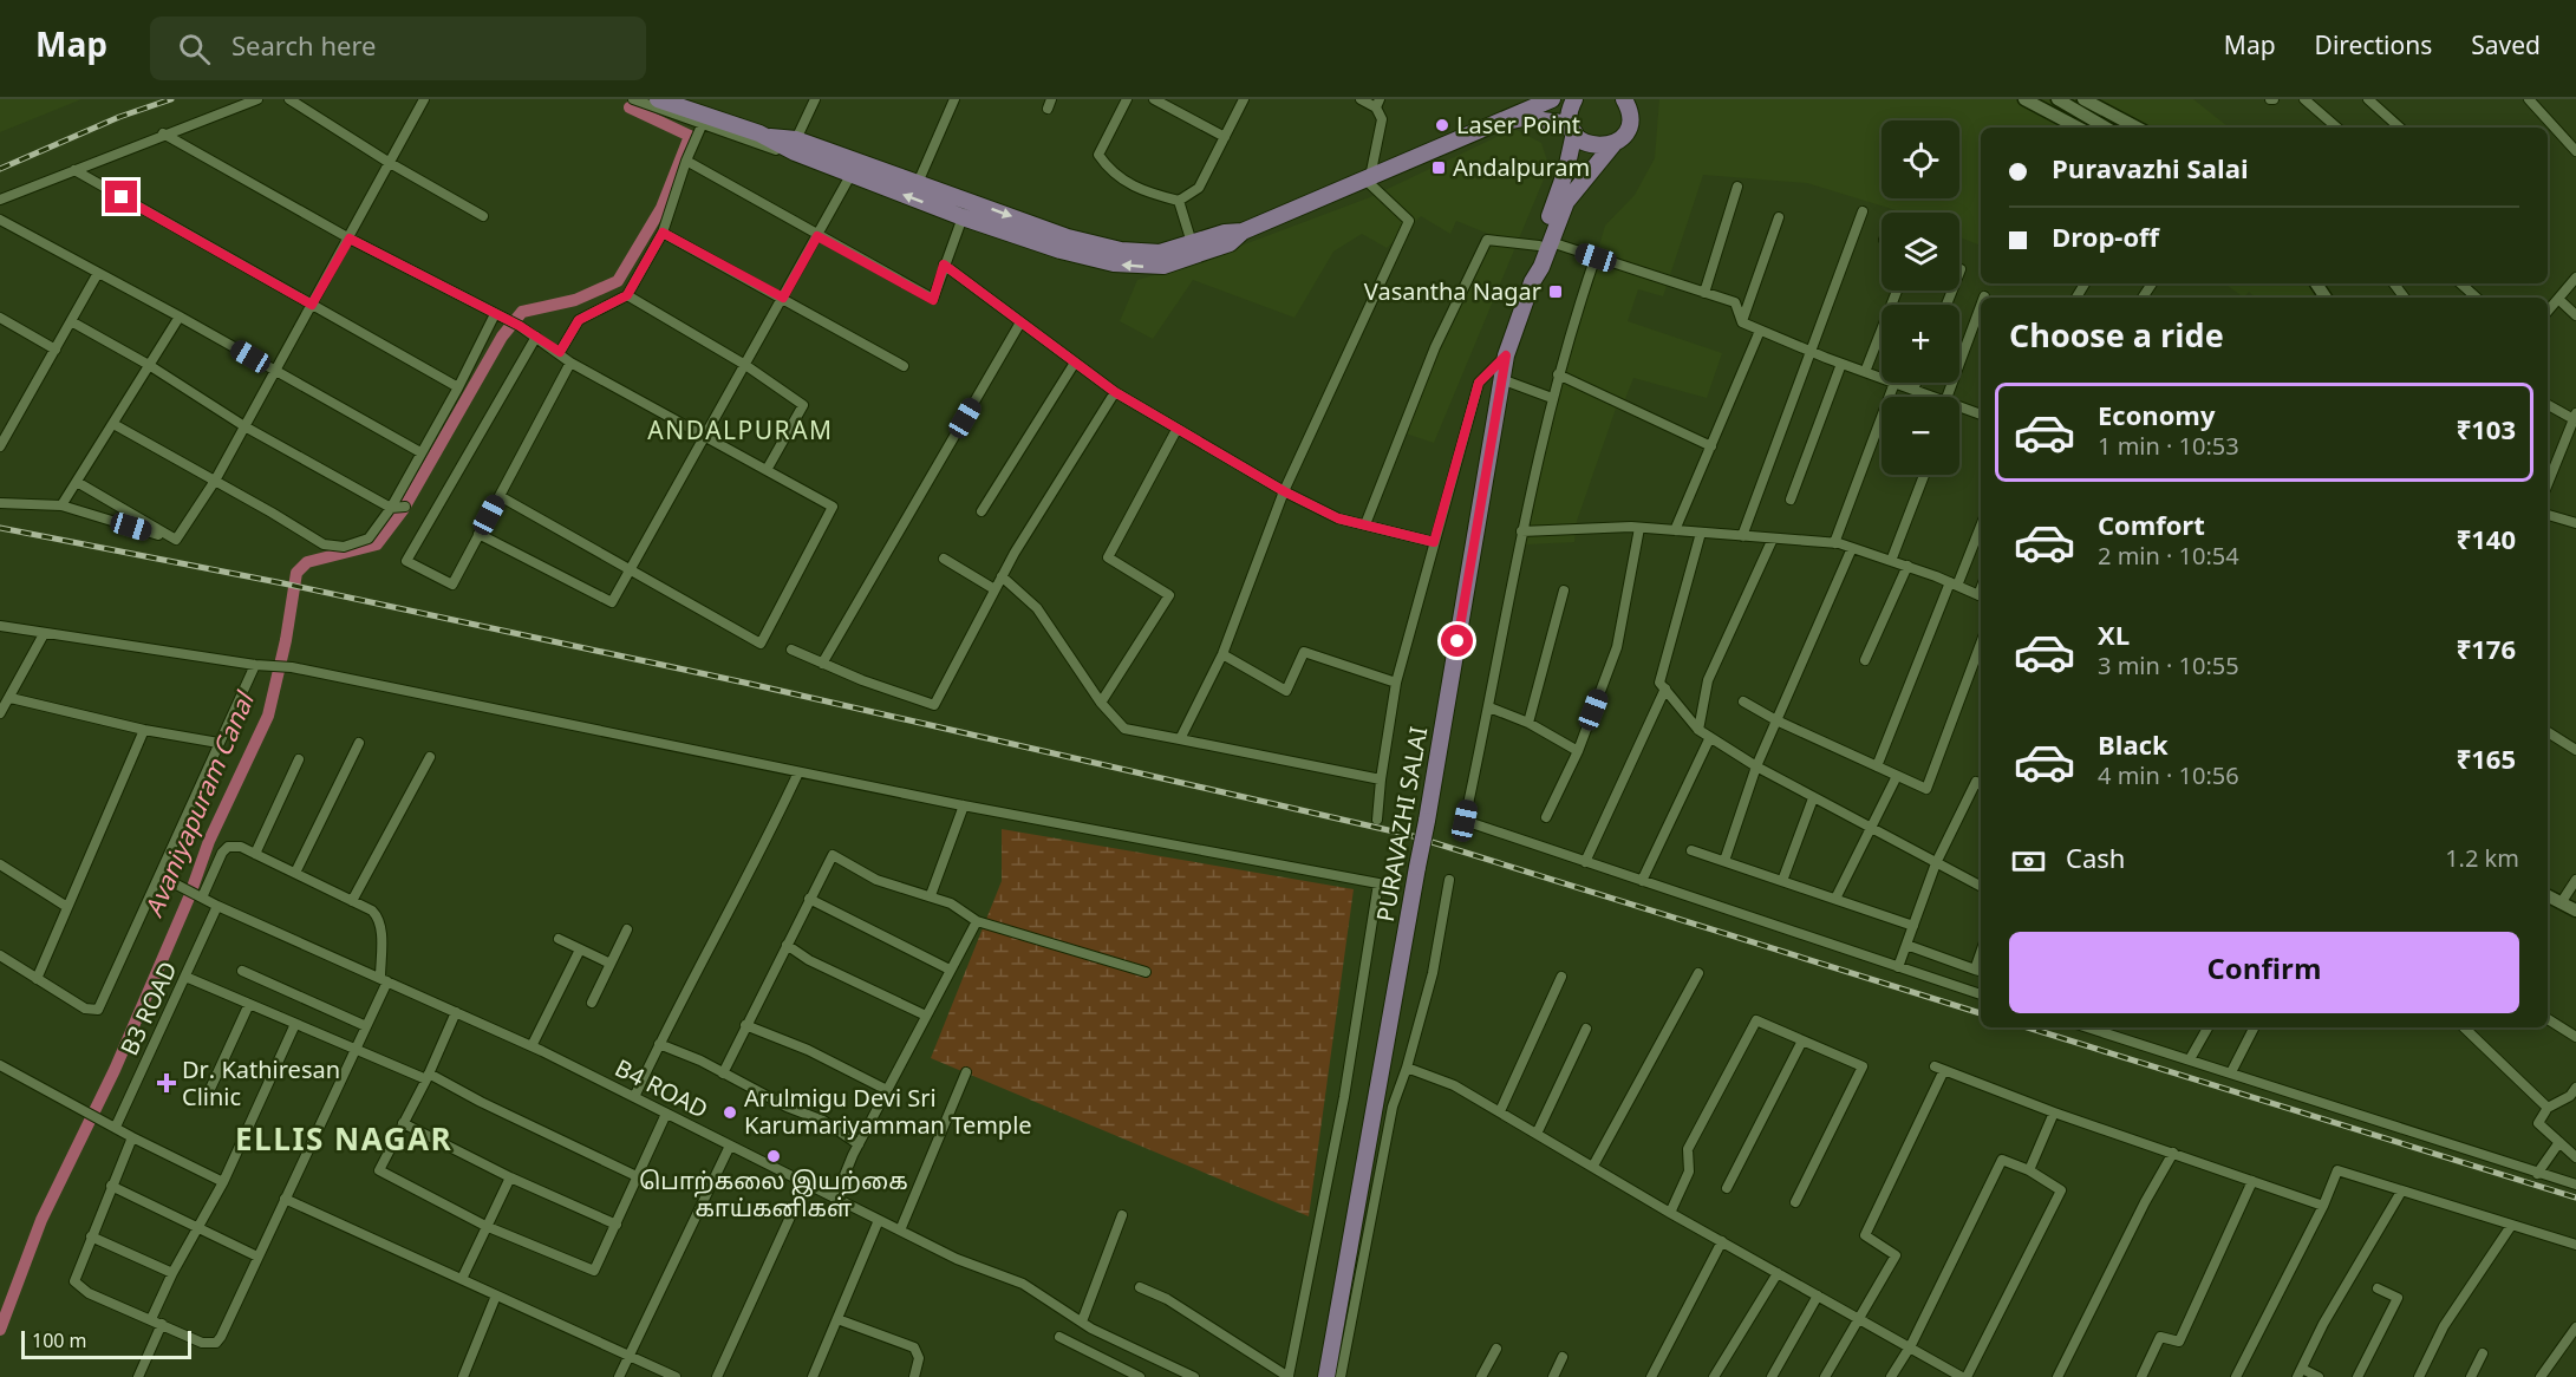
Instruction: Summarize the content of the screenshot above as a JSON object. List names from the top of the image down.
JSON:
{
  "streets": {
    "main road": ["PURAVAZHI SALAI"],
    "street": ["B3 ROAD", "B4 ROAD"]
  },
  "crossings": [
    ["B3 ROAD", "B4 ROAD"]
  ],
  "districts": ["ANDALPURAM", "ELLIS NAGAR"],
  "water": ["Avaniyapuram Canal"],
  "places": {
    "other": ["Laser Point", "Arulmigu Devi Sri Karumariyamman Temple", "பொற்கலை இயற்கை காய்கனிகள்"],
    "transit": ["Andalpuram", "Vasantha Nagar"],
    "health": ["Dr. Kathiresan Clinic"]
  },
  "scale_bar": "100 m",
  "page": {
    "header": "Map",
    "search": "Search here",
    "nav": ["Map", "Directions", "Saved"],
    "map_buttons": ["+", "−"],
    "banner": ["Puravazhi Salai", "Drop-off"],
    "heading": "Choose a ride",
    "list": [
      {
        "name": "Economy",
        "note": "1 min · 10:53",
        "value": "₹103"
      },
      {
        "name": "Comfort",
        "note": "2 min · 10:54",
        "value": "₹140"
      },
      {
        "name": "XL",
        "note": "3 min · 10:55",
        "value": "₹176"
      },
      {
        "name": "Black",
        "note": "4 min · 10:56",
        "value": "₹165"
      }
    ],
    "pay": ["Cash", "1.2 km"],
    "buttons": "Confirm",
    "scale": "100 m"
  }
}
